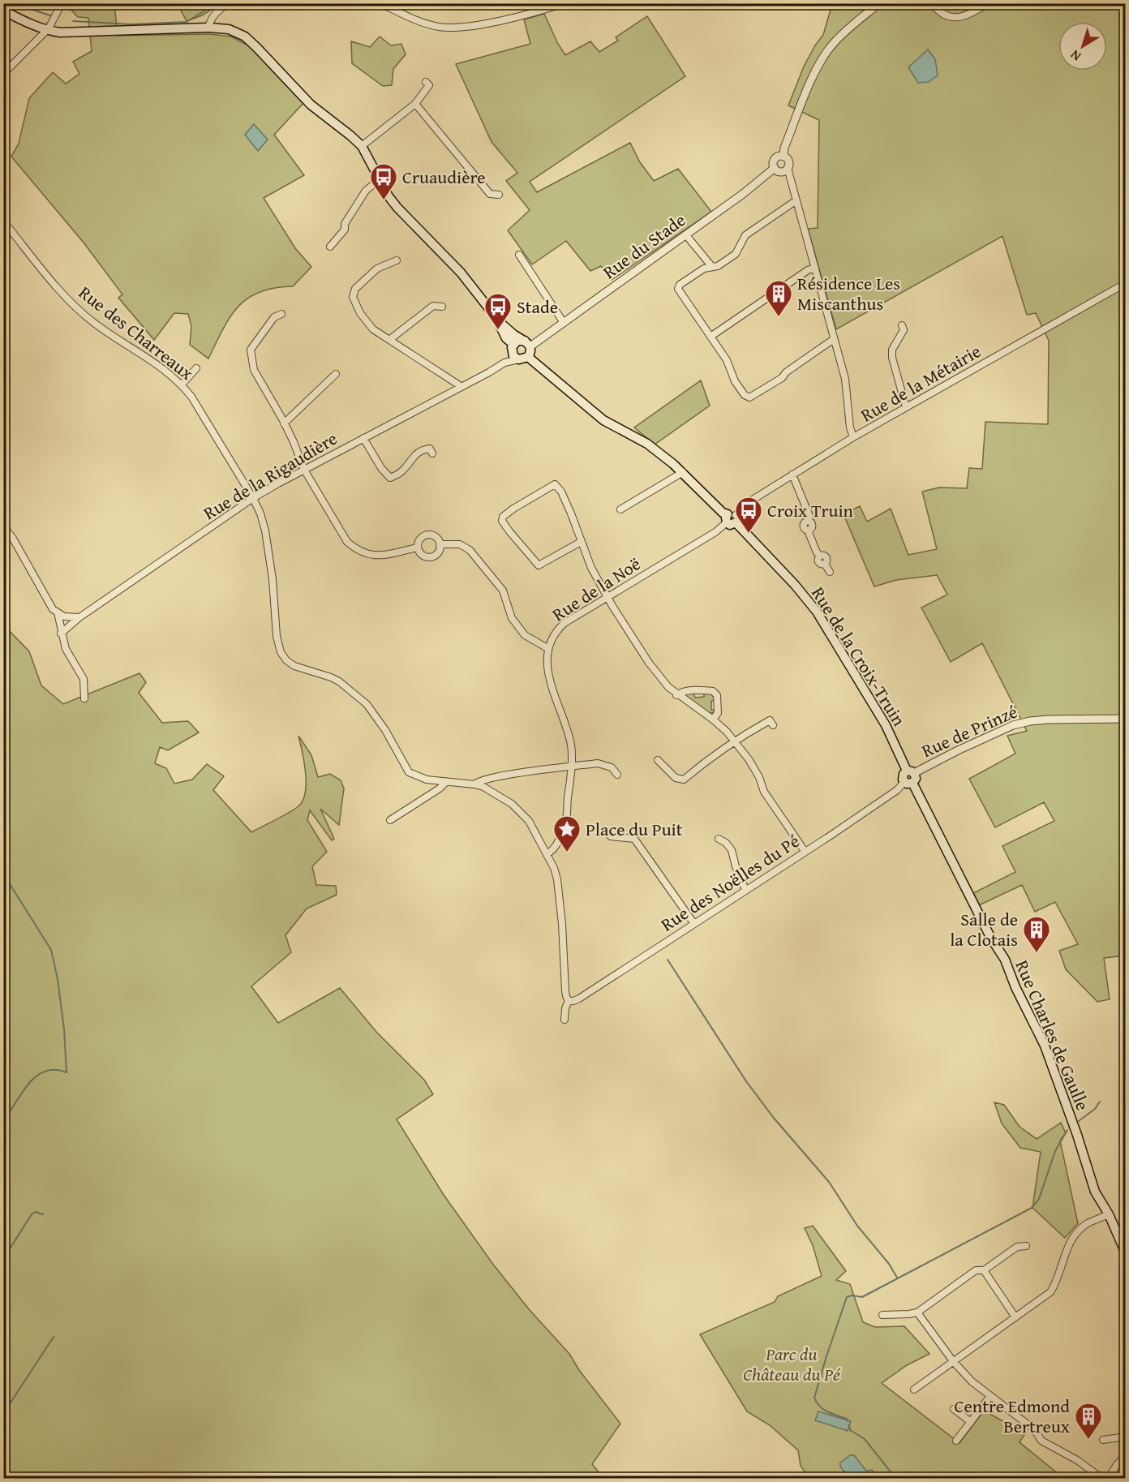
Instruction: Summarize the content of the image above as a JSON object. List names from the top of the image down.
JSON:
{
  "streets": {
    "main road": ["Rue de la Croix-Truin", "Rue Charles de Gaulle"],
    "street": [
      "Rue du Stade",
      "Rue des Charreaux",
      "Rue de la Métairie",
      "Rue de la Rigaudière",
      "Rue de la Noë",
      "Rue de Prinzé",
      "Rue des Noëlles du Pé"
    ]
  },
  "crossings": [
    ["Rue du Stade", "Rue de la Rigaudière"],
    ["Rue du Stade", "Rue de la Croix-Truin"],
    ["Rue des Charreaux", "Rue de la Rigaudière"],
    ["Rue de la Métairie", "Rue de la Noë"],
    ["Rue de la Métairie", "Rue de la Croix-Truin"],
    ["Rue de la Rigaudière", "Rue de la Croix-Truin"],
    ["Rue de la Noë", "Rue de la Croix-Truin"],
    ["Rue de la Croix-Truin", "Rue de Prinzé"],
    ["Rue des Noëlles du Pé", "Rue Charles de Gaulle"]
  ],
  "parks": ["Parc du Château du Pé"],
  "places": {
    "bus stop": ["Cruaudière", "Stade", "Croix Truin"],
    "building": ["Résidence Les Miscanthus", "Salle de la Clotais", "Centre Edmond Bertreux"],
    "place": ["Place du Puit"]
  },
  "north": "bottom left"
}
